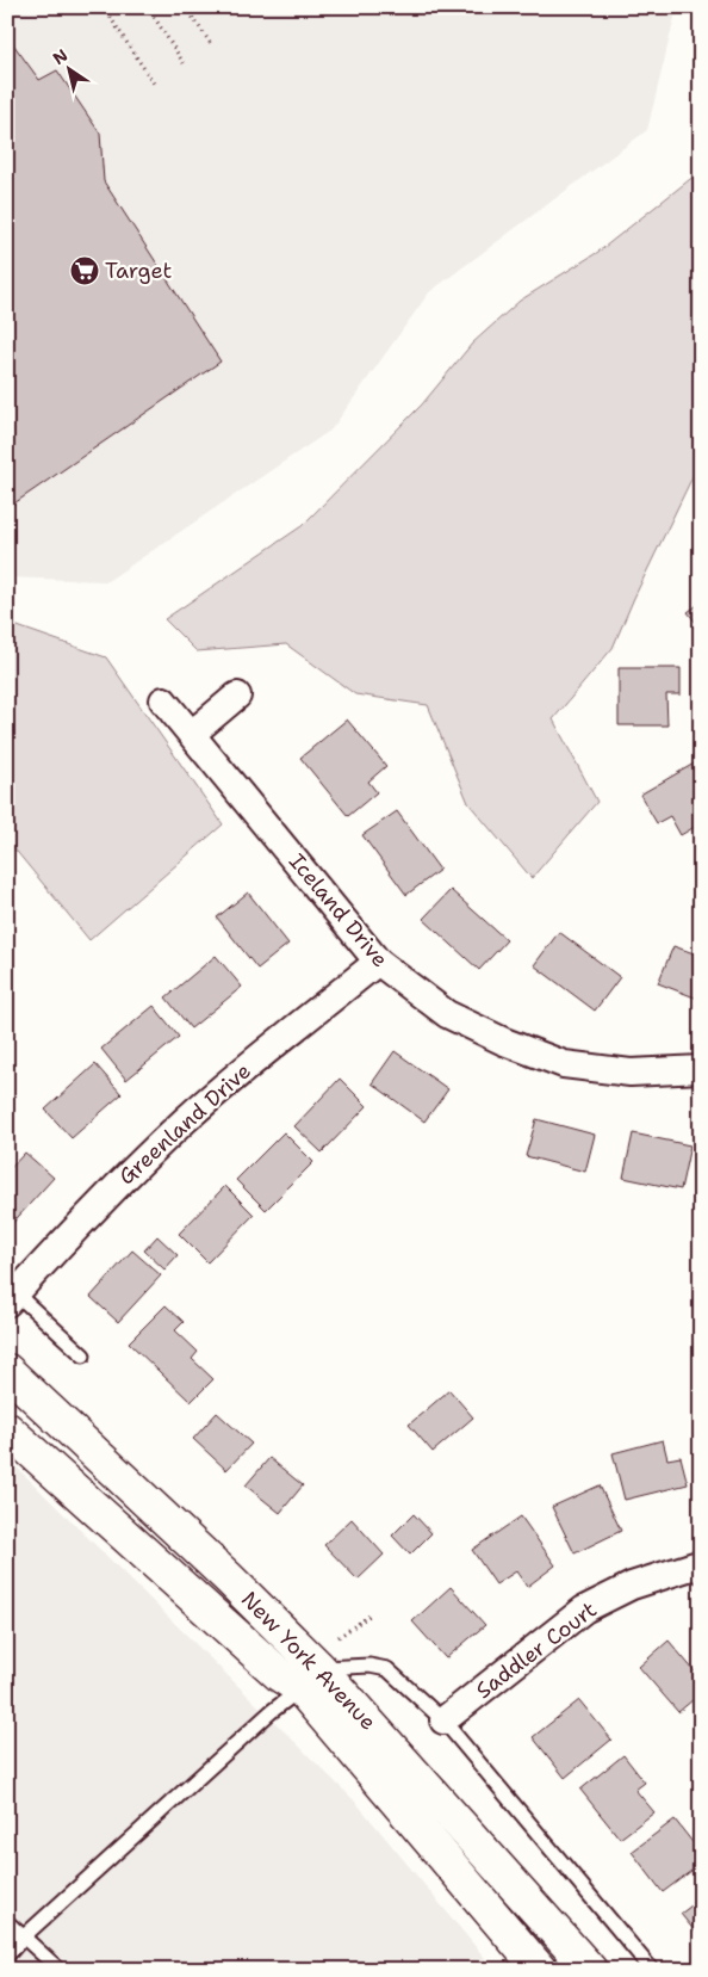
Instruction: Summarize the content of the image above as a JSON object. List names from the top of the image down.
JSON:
{
  "streets": {
    "street": [
      "Iceland Drive",
      "Greenland Drive",
      "Saddler Court",
      "New York Avenue"
    ]
  },
  "crossings": [
    ["Iceland Drive", "Greenland Drive"]
  ],
  "places": {
    "supermarket": ["Target"]
  },
  "north": "top left"
}
